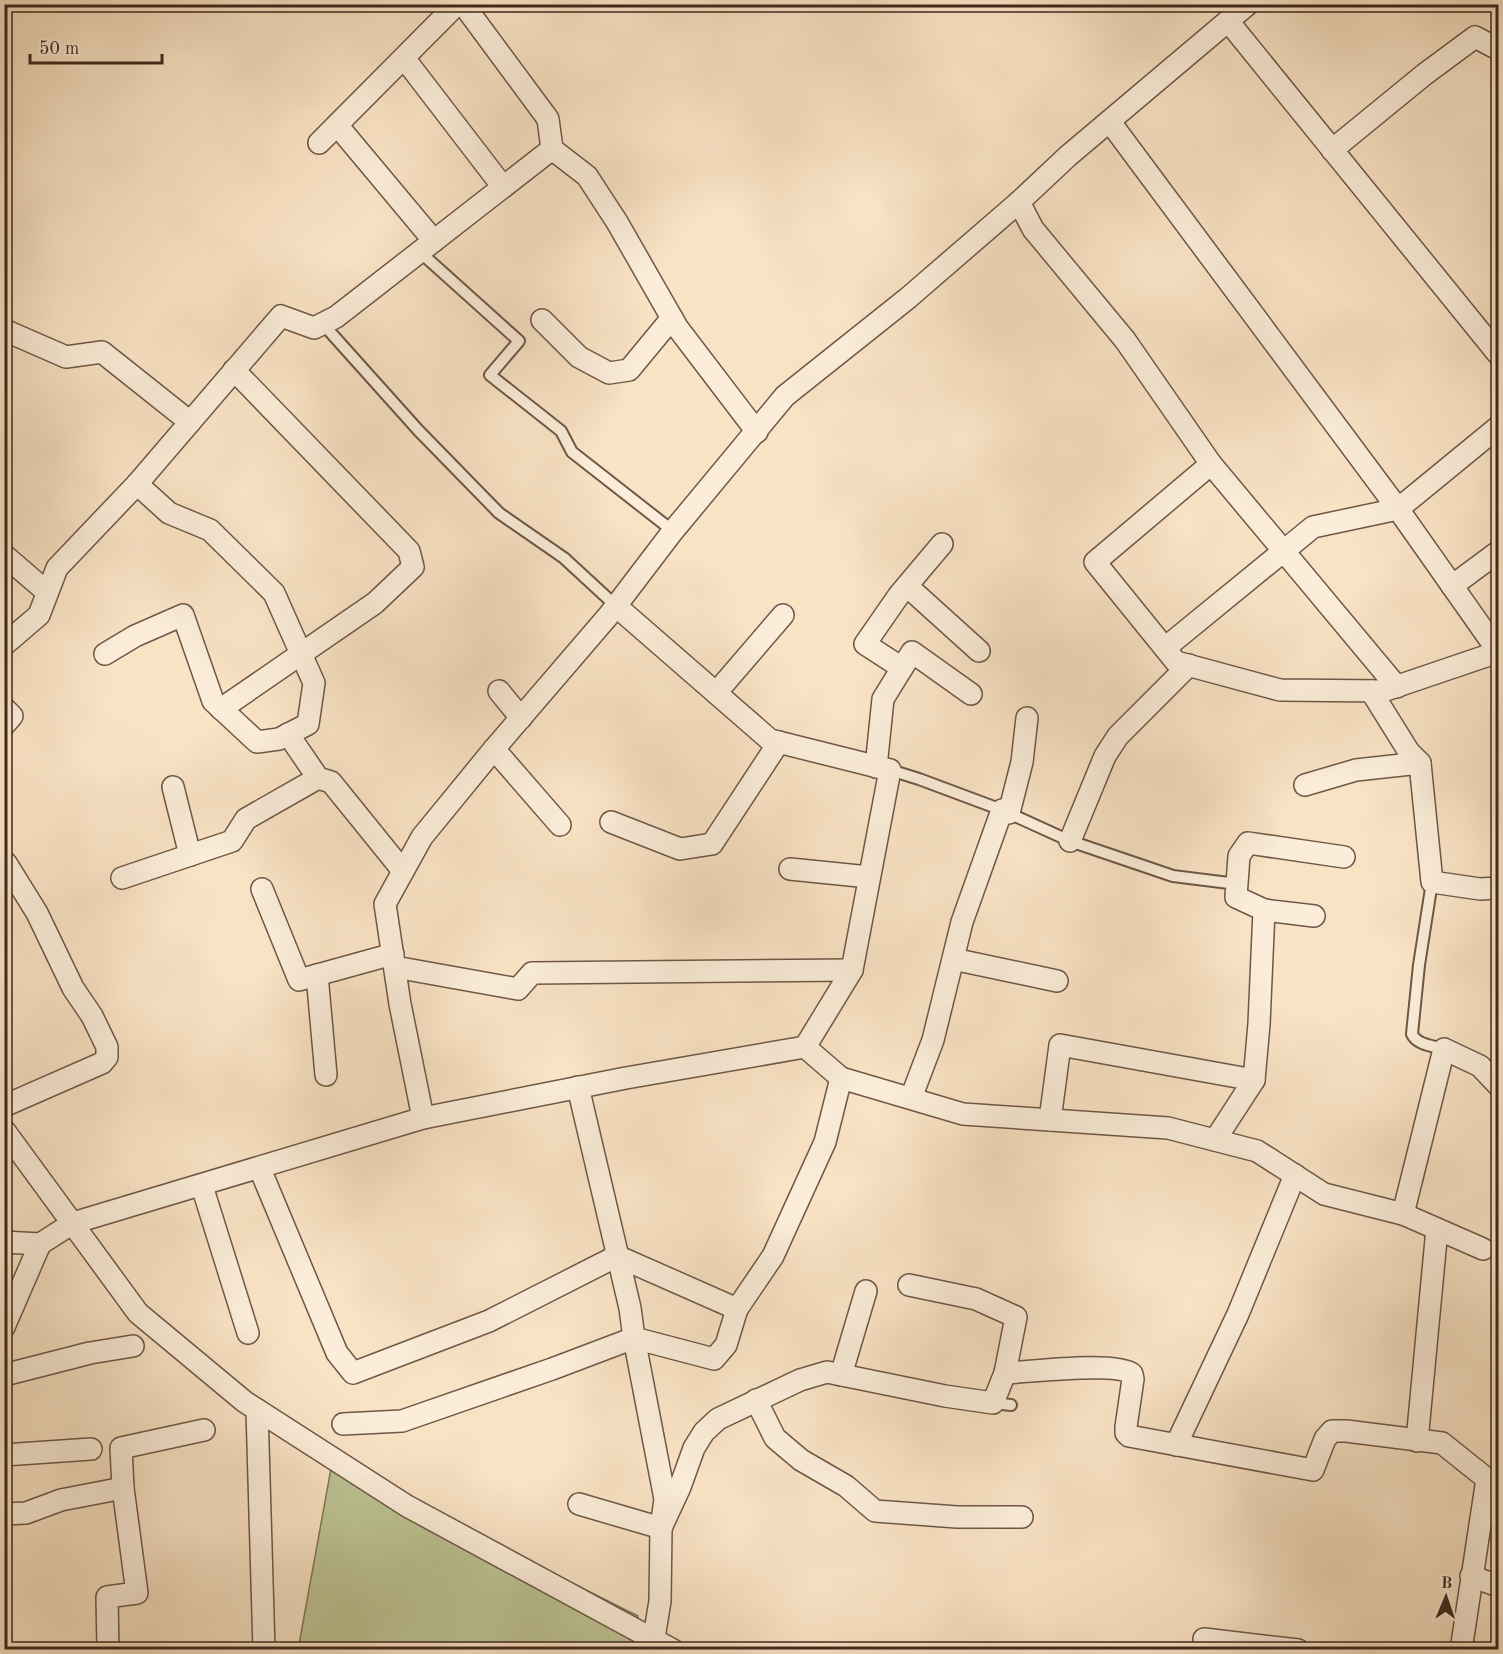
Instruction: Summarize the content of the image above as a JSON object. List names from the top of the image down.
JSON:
{
  "scale_bar": "50 m",
  "north": "top"
}
